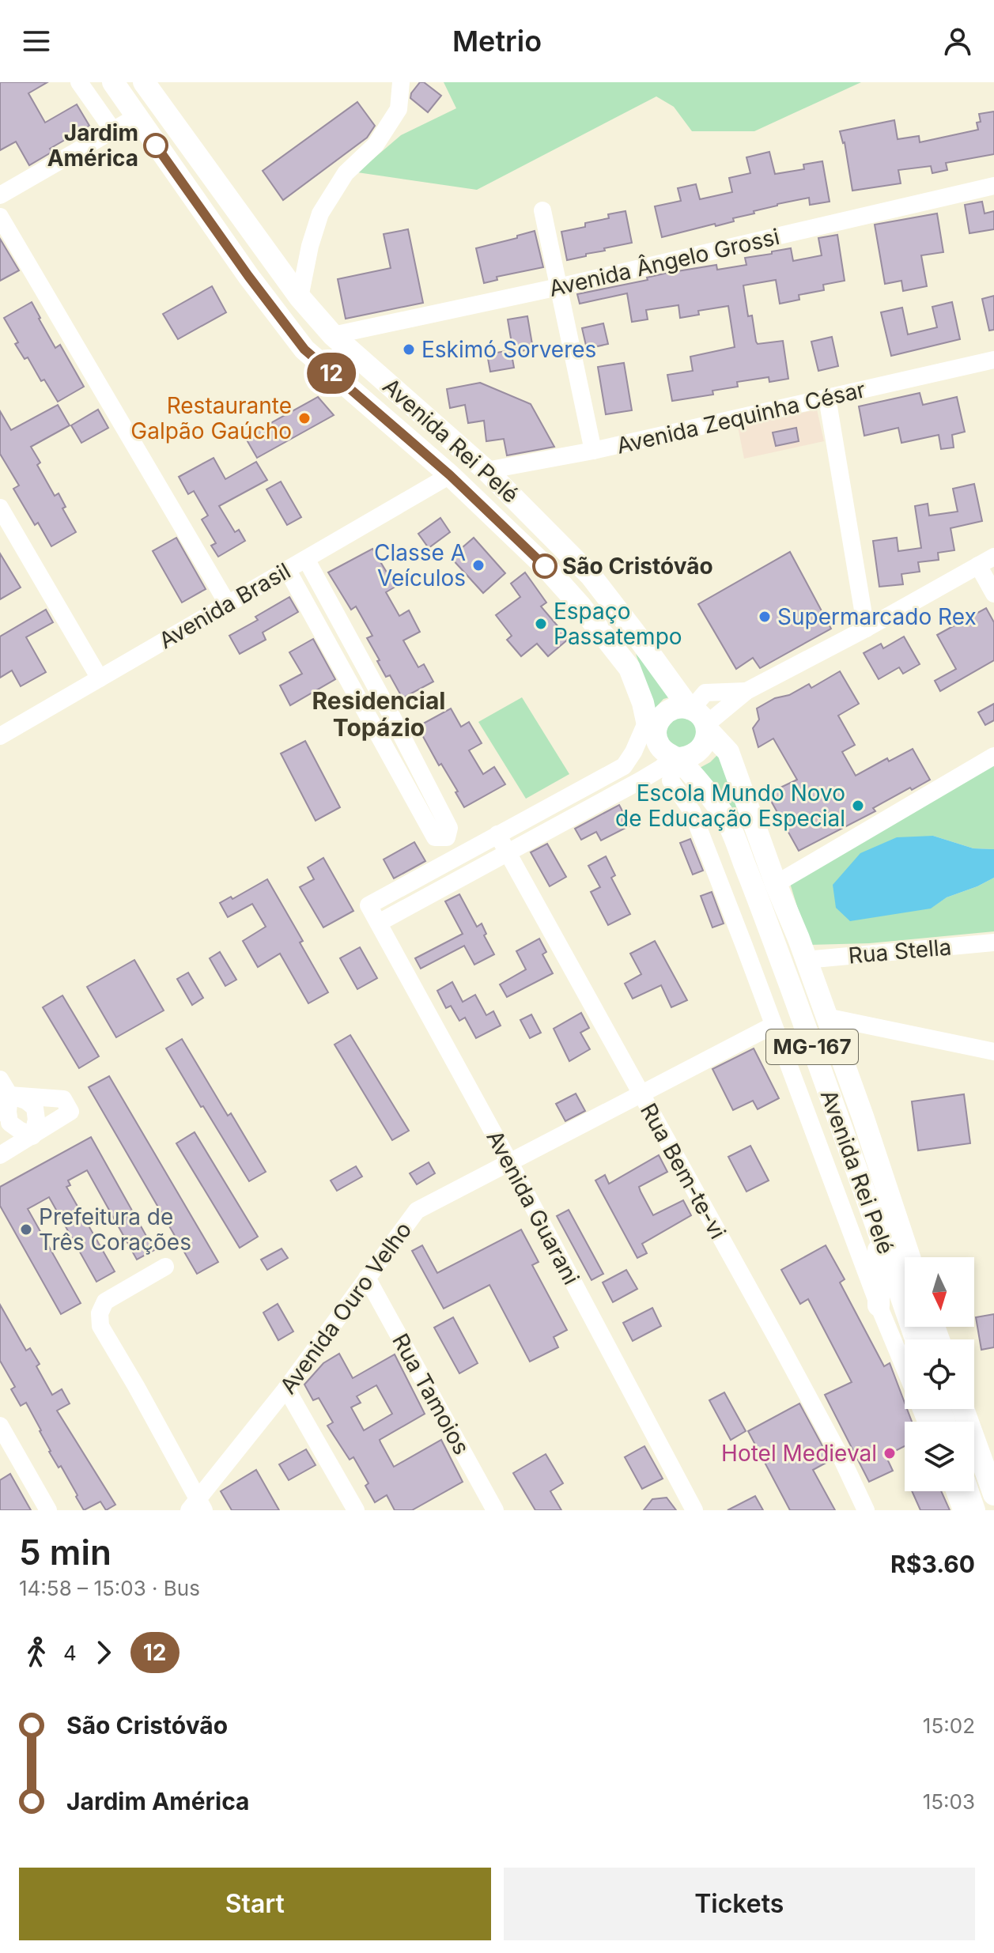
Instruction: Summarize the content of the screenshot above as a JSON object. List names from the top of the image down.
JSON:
{
  "streets": {
    "main road": ["Avenida Rei Pelé", "MG-167"],
    "street": [
      "Avenida Ângelo Grossi",
      "Avenida Zequinha César",
      "Avenida Brasil",
      "Rua Stella",
      "Rua Bem-te-vi",
      "Avenida Guarani",
      "Avenida Ouro Velho",
      "Rua Tamoios"
    ]
  },
  "crossings": [
    ["Avenida Ângelo Grossi", "Avenida Rei Pelé"],
    ["Avenida Zequinha César", "Avenida Rei Pelé"],
    ["Avenida Rei Pelé", "Avenida Brasil"],
    ["Avenida Rei Pelé", "Rua Stella"],
    ["Rua Bem-te-vi", "Avenida Guarani"],
    ["Rua Bem-te-vi", "Avenida Ouro Velho"],
    ["Avenida Guarani", "Avenida Ouro Velho"],
    ["Avenida Ouro Velho", "Rua Tamoios"]
  ],
  "districts": ["Residencial Topázio"],
  "places": [
    "Jardim América",
    "Eskimó Sorveres",
    "Restaurante Galpão Gaúcho",
    "Classe A Veículos",
    "São Cristóvão",
    "Supermarcado Rex",
    "Espaço Passatempo",
    "Escola Mundo Novo de Educação Especial",
    "Prefeitura de Três Corações",
    "Hotel Medieval"
  ],
  "lines": ["bus line 12"],
  "north": "bottom",
  "page": {
    "header": "Metrio",
    "on_map": "12",
    "heading": ["5 min", "14:58 – 15:03 · Bus", "R$3.60"],
    "legs": ["4", "12"],
    "list": [
      {
        "name": "São Cristóvão",
        "value": "15:02"
      },
      {
        "name": "Jardim América",
        "value": "15:03"
      }
    ],
    "buttons": ["Start", "Tickets"]
  }
}
